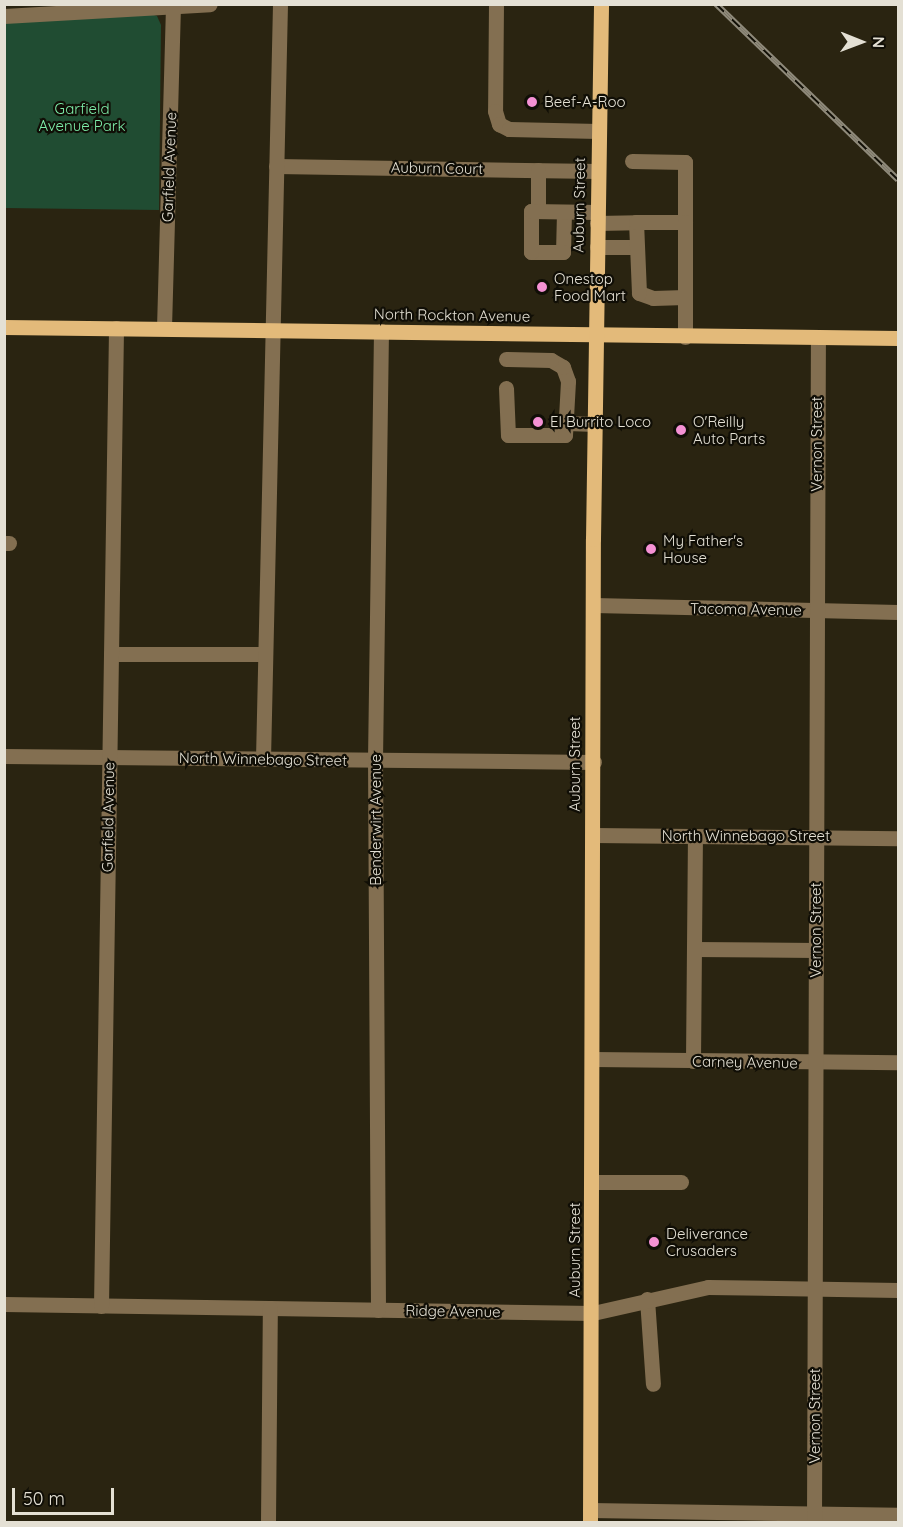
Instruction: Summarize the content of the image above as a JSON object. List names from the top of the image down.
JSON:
{
  "streets": {
    "main road": ["Auburn Street", "North Rockton Avenue"],
    "street": [
      "Garfield Avenue",
      "Auburn Court",
      "Vernon Street",
      "Tacoma Avenue",
      "North Winnebago Street",
      "Benderwirt Avenue",
      "Carney Avenue",
      "Ridge Avenue"
    ]
  },
  "crossings": [
    ["Garfield Avenue", "North Rockton Avenue"],
    ["Garfield Avenue", "North Winnebago Street"],
    ["Garfield Avenue", "Ridge Avenue"],
    ["Auburn Court", "Auburn Street"],
    ["Auburn Street", "North Rockton Avenue"],
    ["Auburn Street", "Tacoma Avenue"],
    ["Auburn Street", "North Winnebago Street"],
    ["Auburn Street", "Carney Avenue"],
    ["Auburn Street", "Ridge Avenue"],
    ["North Rockton Avenue", "Vernon Street"],
    ["North Rockton Avenue", "Benderwirt Avenue"],
    ["Vernon Street", "Tacoma Avenue"],
    ["Vernon Street", "North Winnebago Street"],
    ["Vernon Street", "Carney Avenue"],
    ["Vernon Street", "Ridge Avenue"],
    ["North Winnebago Street", "Benderwirt Avenue"],
    ["Benderwirt Avenue", "Ridge Avenue"]
  ],
  "parks": ["Garfield Avenue Park"],
  "places": [
    "Beef-A-Roo",
    "Onestop Food Mart",
    "El Burrito Loco",
    "O'Reilly Auto Parts",
    "My Father's House",
    "Deliverance Crusaders"
  ],
  "scale_bar": "50 m",
  "north": "right"
}
